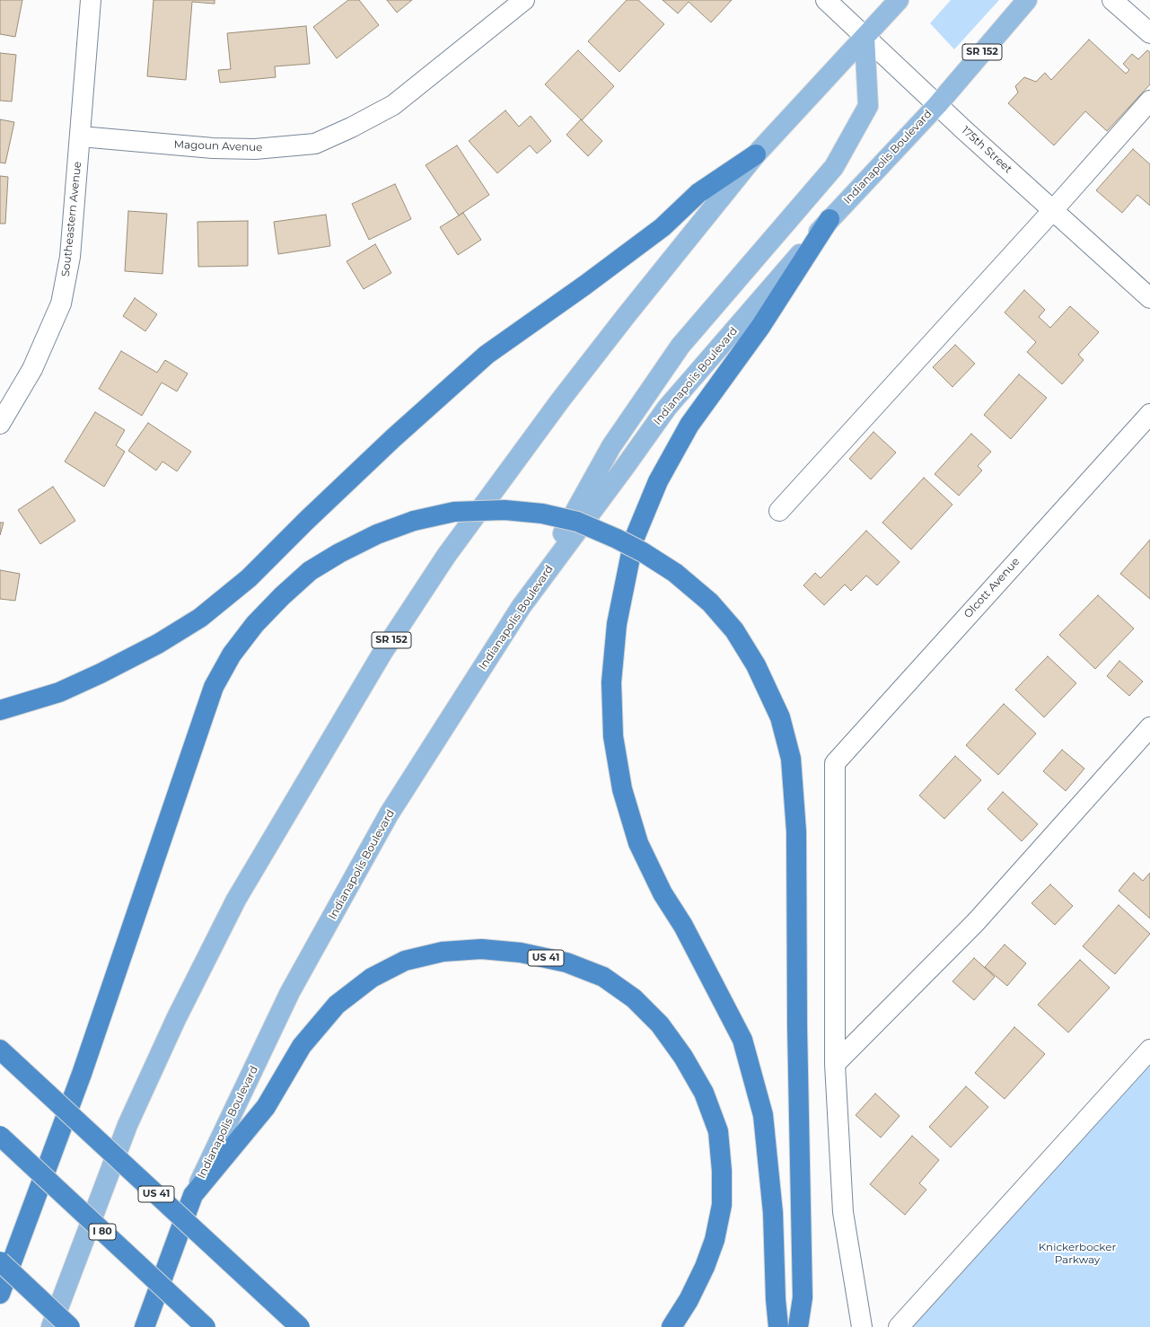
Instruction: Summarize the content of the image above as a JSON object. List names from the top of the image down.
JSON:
{
  "streets": {
    "highway": ["Indianapolis Boulevard", "US 41", "I 80"],
    "main road": ["SR 152"],
    "street": [
      "Magoun Avenue",
      "175th Street",
      "Southeastern Avenue",
      "Olcott Avenue"
    ]
  },
  "crossings": [
    ["SR 152", "175th Street"],
    ["Magoun Avenue", "Southeastern Avenue"],
    ["175th Street", "Indianapolis Boulevard"],
    ["Indianapolis Boulevard", "US 41"]
  ],
  "parks": ["Knickerbocker Parkway"]
}
